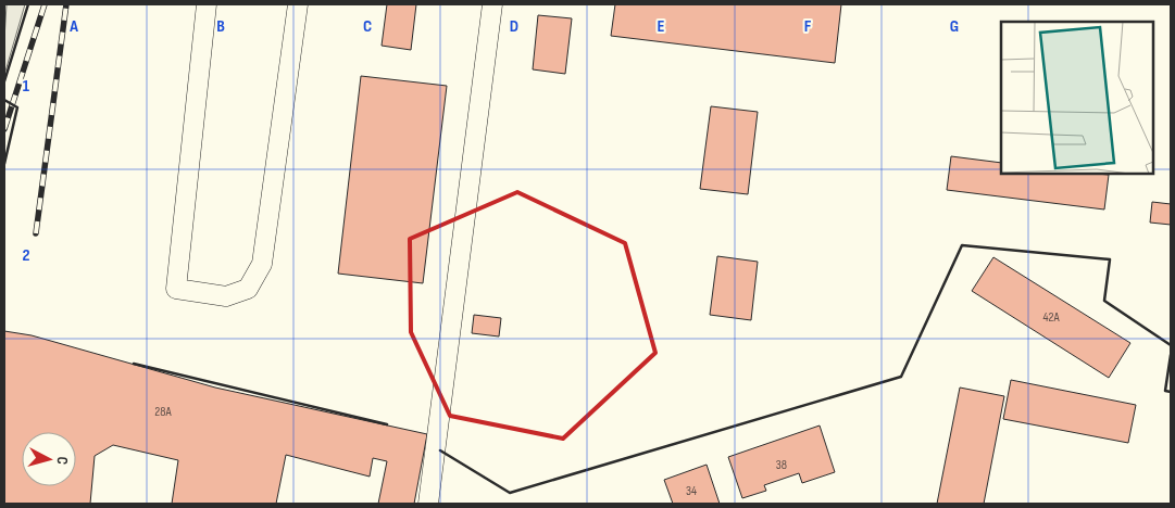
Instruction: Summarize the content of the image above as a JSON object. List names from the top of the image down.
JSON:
{
  "house_numbers": [
    "42А",
    "28А",
    "38",
    "34"
  ],
  "north": "right",
  "grid": {
    "columns": [
      "A",
      "B",
      "C",
      "D",
      "E",
      "F",
      "G"
    ],
    "rows": ["1", "2"]
  }
}
